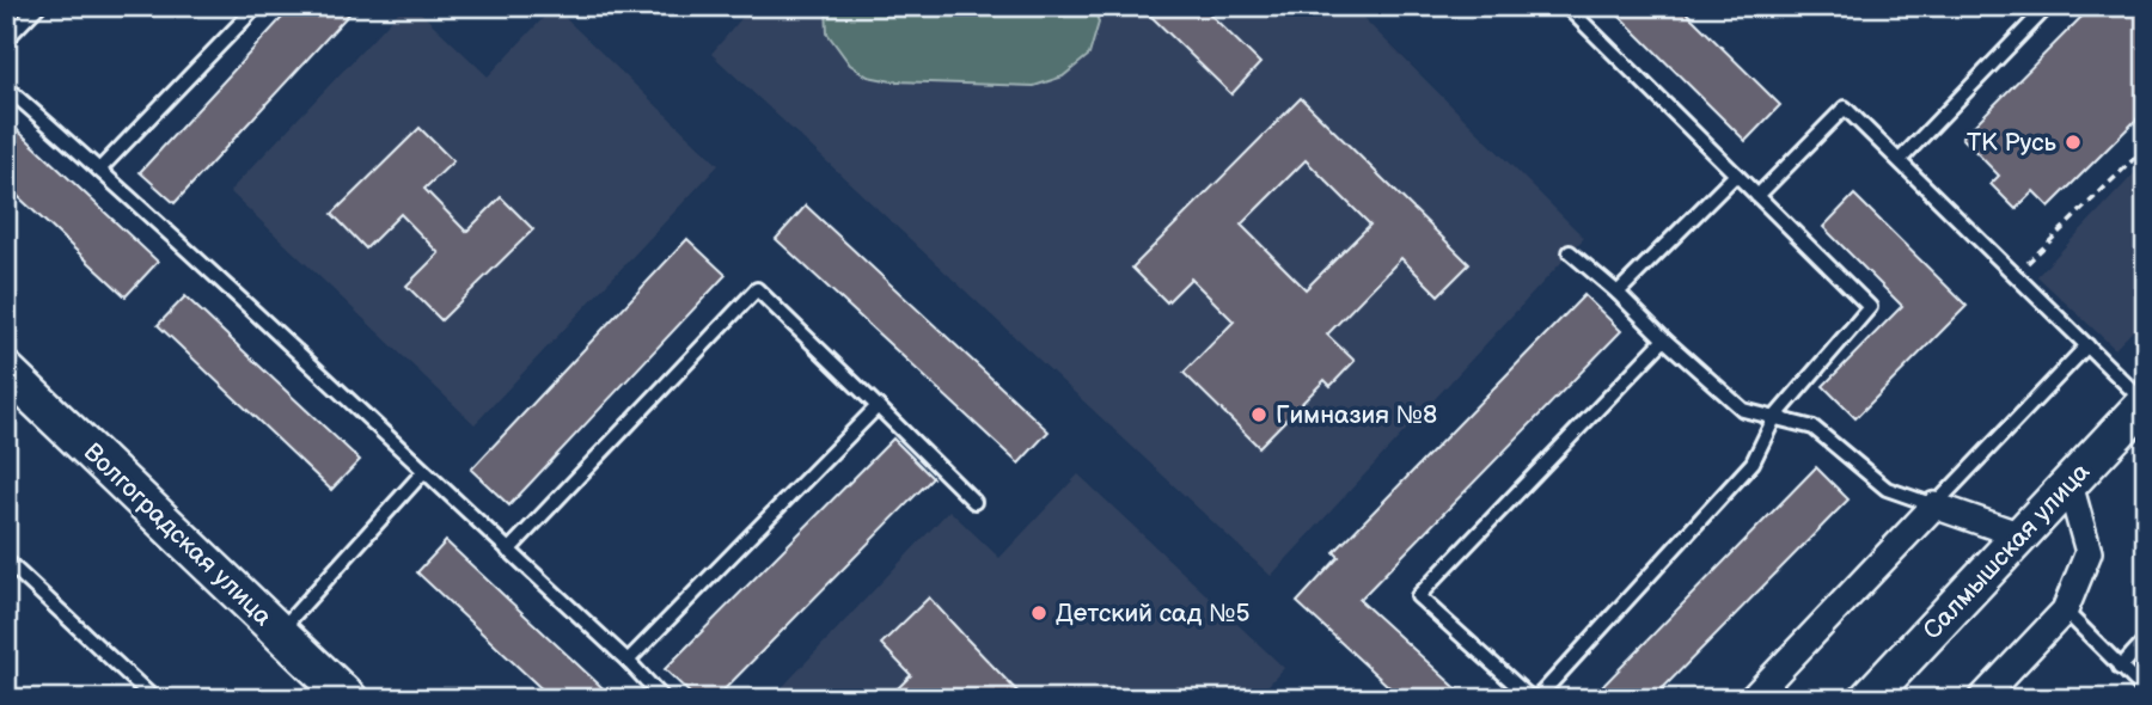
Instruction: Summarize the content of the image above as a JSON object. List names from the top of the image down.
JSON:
{
  "streets": {
    "main road": ["Волгоградская улица", "Салмышская улица"]
  },
  "places": ["ТК Русь", "Гимназия №8", "Детский сад №5"]
}
